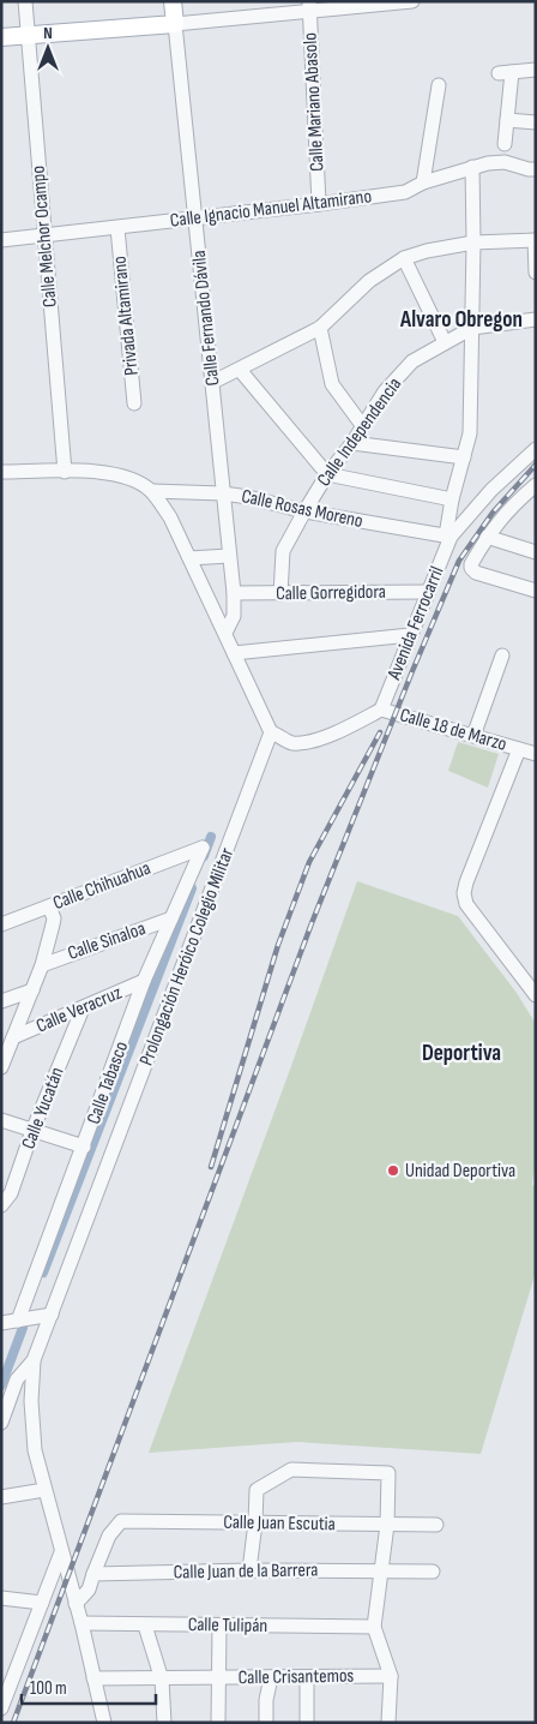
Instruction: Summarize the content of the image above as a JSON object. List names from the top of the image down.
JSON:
{
  "streets": {
    "main road": ["Calle Fernando Dávila"],
    "street": [
      "Calle Mariano Abasolo",
      "Calle Ignacio Manuel Altamirano",
      "Calle Melchor Ocampo",
      "Privada Altamirano",
      "Calle Independencia",
      "Calle Rosas Moreno",
      "Calle Gorregidora",
      "Avenida Ferrocarril",
      "Calle 18 de Marzo",
      "Calle Chihuahua",
      "Calle Sinaloa",
      "Prolongación Heróico Colegio Militar",
      "Calle Veracruz",
      "Calle Tabasco",
      "Calle Yucatán",
      "Calle Juan Escutia",
      "Calle Juan de la Barrera",
      "Calle Tulipán",
      "Calle Crisantemos"
    ]
  },
  "crossings": [
    ["Calle Mariano Abasolo", "Calle Ignacio Manuel Altamirano"],
    ["Calle Ignacio Manuel Altamirano", "Calle Melchor Ocampo"],
    ["Calle Ignacio Manuel Altamirano", "Privada Altamirano"],
    ["Calle Ignacio Manuel Altamirano", "Calle Fernando Dávila"],
    ["Calle Fernando Dávila", "Calle Rosas Moreno"],
    ["Calle Fernando Dávila", "Calle Gorregidora"],
    ["Calle Independencia", "Calle Rosas Moreno"],
    ["Calle Independencia", "Calle Gorregidora"],
    ["Calle Rosas Moreno", "Avenida Ferrocarril"],
    ["Calle Gorregidora", "Avenida Ferrocarril"],
    ["Avenida Ferrocarril", "Calle 18 de Marzo"],
    ["Calle 18 de Marzo", "Prolongación Heróico Colegio Militar"],
    ["Calle Chihuahua", "Calle Tabasco"],
    ["Calle Sinaloa", "Calle Tabasco"],
    ["Prolongación Heróico Colegio Militar", "Calle Tulipán"],
    ["Prolongación Heróico Colegio Militar", "Calle Crisantemos"],
    ["Calle Veracruz", "Calle Tabasco"],
    ["Calle Veracruz", "Calle Yucatán"],
    ["Calle Juan Escutia", "Calle Juan de la Barrera"]
  ],
  "districts": ["Alvaro Obregon", "Deportiva"],
  "places": ["Unidad Deportiva"],
  "scale_bar": "100 m",
  "north": "top"
}
